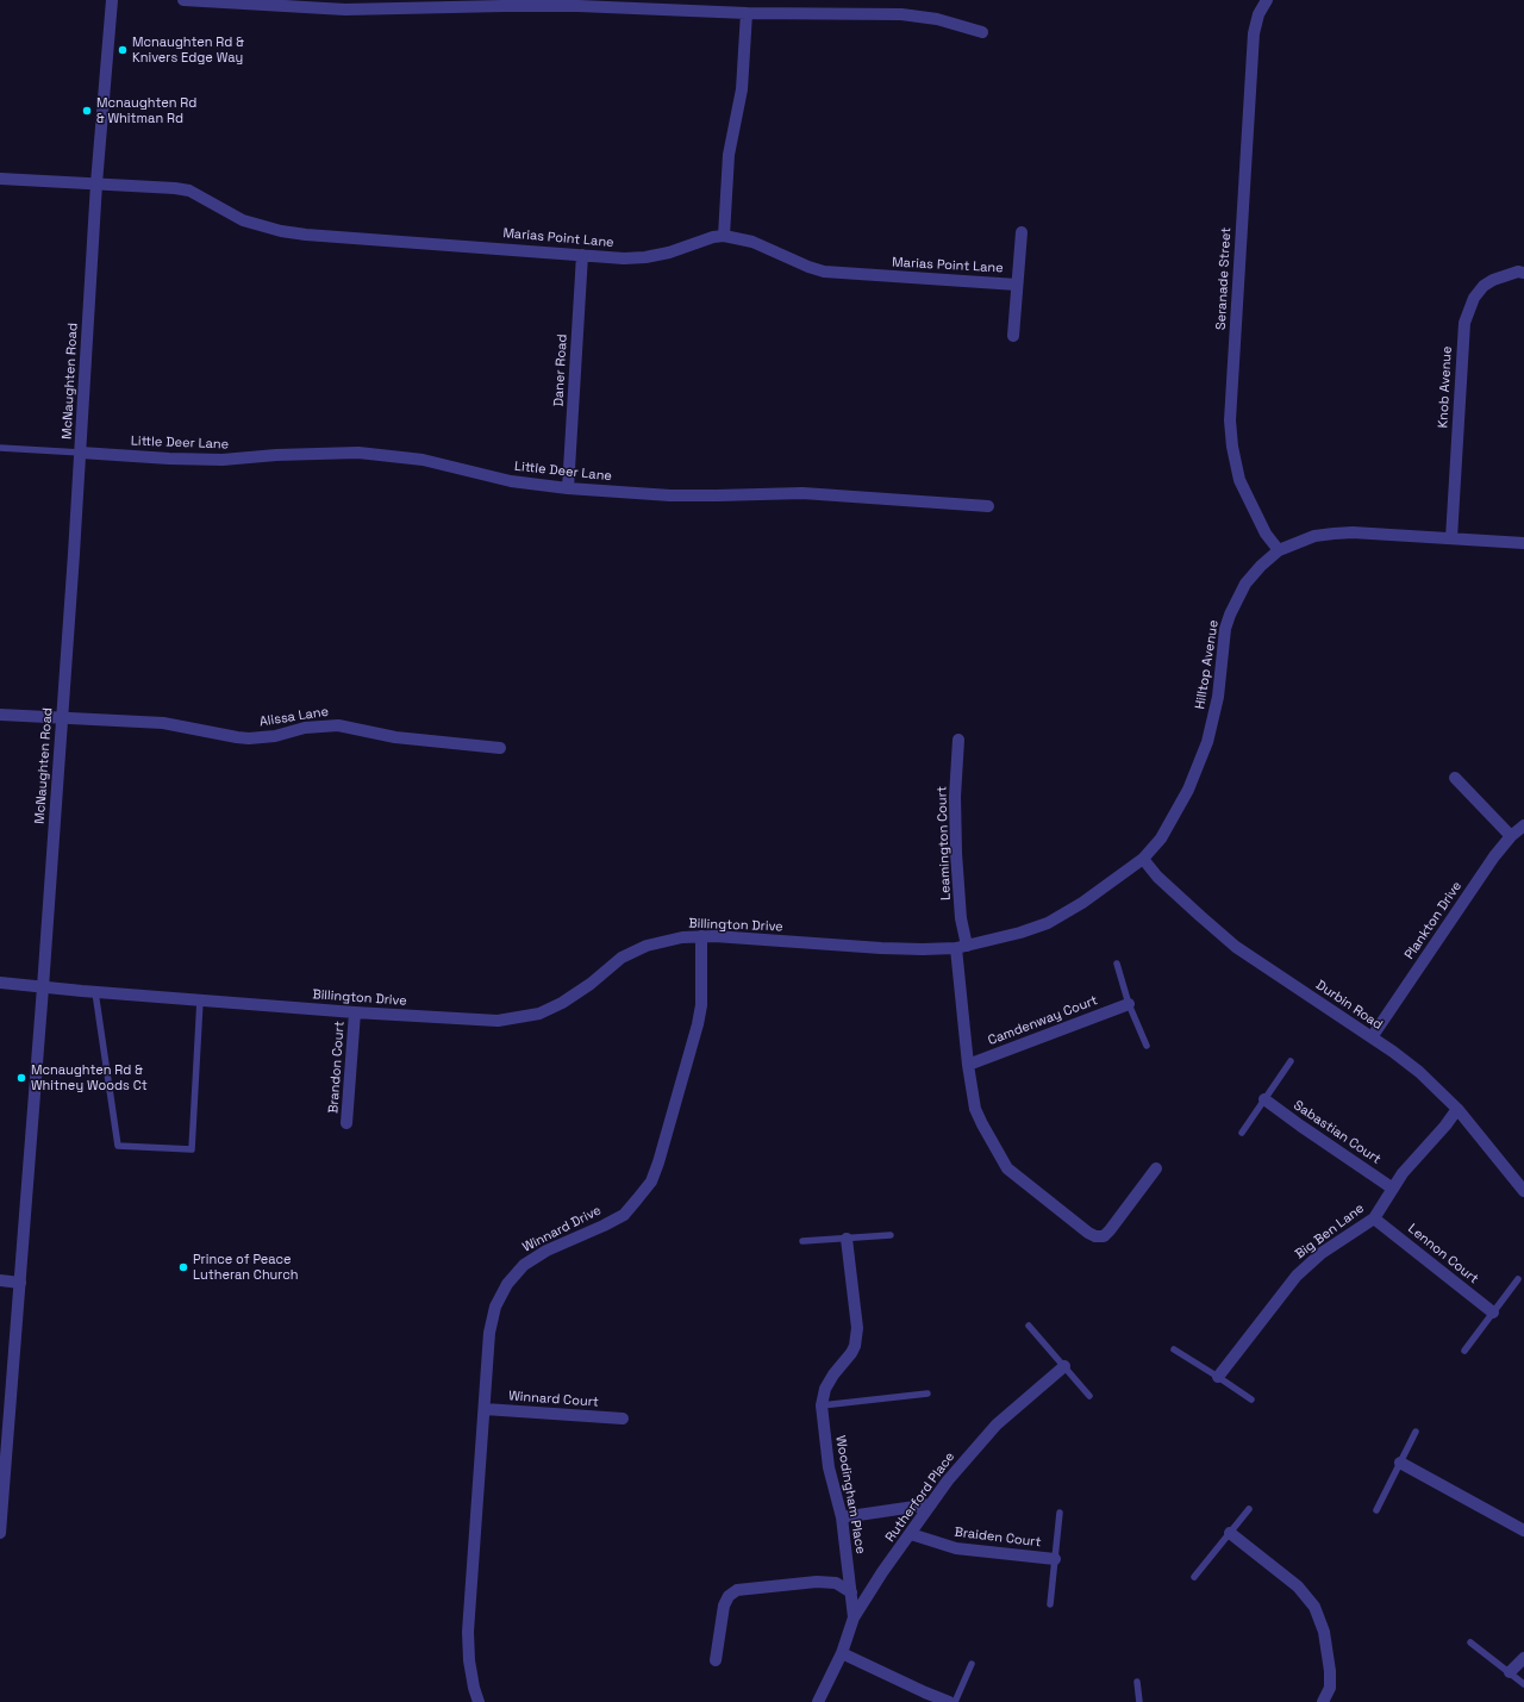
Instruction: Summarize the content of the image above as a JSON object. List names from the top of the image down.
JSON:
{
  "streets": {
    "street": [
      "Marias Point Lane",
      "Seranade Street",
      "Daner Road",
      "McNaughten Road",
      "Knob Avenue",
      "Little Deer Lane",
      "Hilltop Avenue",
      "Alissa Lane",
      "Leamington Court",
      "Plankton Drive",
      "Billington Drive",
      "Durbin Road",
      "Camdenway Court",
      "Brandon Court",
      "Sabastian Court",
      "Winnard Drive",
      "Big Ben Lane",
      "Lennon Court",
      "Winnard Court",
      "Woodingham Place",
      "Rutherford Place",
      "Braiden Court"
    ]
  },
  "crossings": [
    ["Marias Point Lane", "Daner Road"],
    ["Marias Point Lane", "McNaughten Road"],
    ["Seranade Street", "Hilltop Avenue"],
    ["Daner Road", "Little Deer Lane"],
    ["McNaughten Road", "Little Deer Lane"],
    ["McNaughten Road", "Alissa Lane"],
    ["McNaughten Road", "Billington Drive"],
    ["Knob Avenue", "Hilltop Avenue"],
    ["Hilltop Avenue", "Billington Drive"],
    ["Hilltop Avenue", "Durbin Road"],
    ["Leamington Court", "Billington Drive"],
    ["Plankton Drive", "Durbin Road"],
    ["Billington Drive", "Durbin Road"],
    ["Billington Drive", "Brandon Court"],
    ["Billington Drive", "Winnard Drive"],
    ["Durbin Road", "Big Ben Lane"],
    ["Sabastian Court", "Big Ben Lane"],
    ["Winnard Drive", "Winnard Court"],
    ["Big Ben Lane", "Lennon Court"],
    ["Woodingham Place", "Rutherford Place"],
    ["Rutherford Place", "Braiden Court"]
  ],
  "places": [
    "Mcnaughten Rd & Knivers Edge Way",
    "Mcnaughten Rd & Whitman Rd",
    "Mcnaughten Rd & Whitney Woods Ct",
    "Prince of Peace Lutheran Church"
  ]
}
